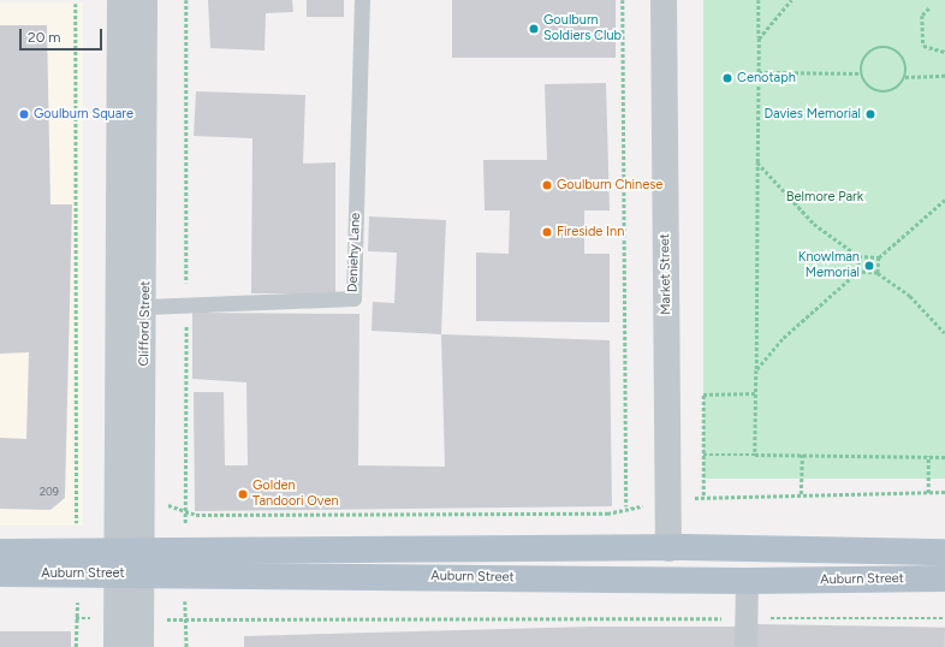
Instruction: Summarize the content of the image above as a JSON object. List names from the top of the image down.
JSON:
{
  "streets": {
    "main road": ["Auburn Street"],
    "street": ["Market Street", "Clifford Street"],
    "lane": ["Deniehy Lane"]
  },
  "crossings": [
    ["Deniehy Lane", "Clifford Street"],
    ["Market Street", "Auburn Street"],
    ["Clifford Street", "Auburn Street"]
  ],
  "parks": ["Belmore Park"],
  "places": [
    "Goulburn Soldiers Club",
    "Cenotaph",
    "Goulburn Square",
    "Davies Memorial",
    "Goulburn Chinese",
    "Fireside Inn",
    "Knowlman Memorial",
    "Golden Tandoori Oven"
  ],
  "house_numbers": ["209"],
  "scale_bar": "20 m"
}
